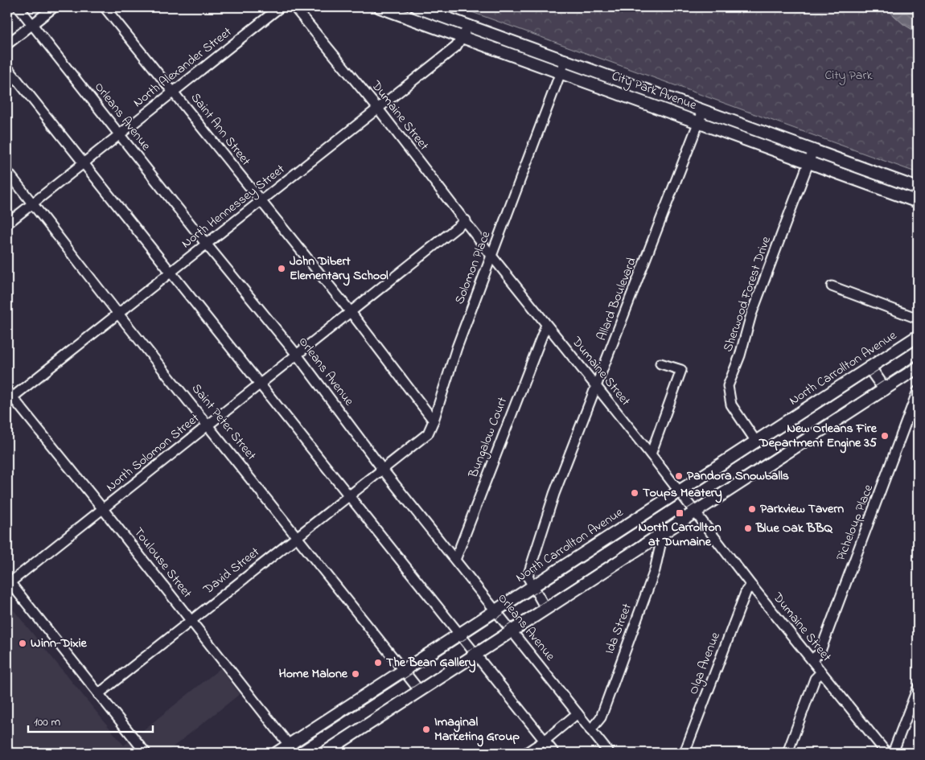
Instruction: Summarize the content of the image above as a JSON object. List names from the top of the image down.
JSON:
{
  "streets": {
    "main road": ["City Park Avenue", "North Carrollton Avenue"],
    "street": [
      "North Alexander Street",
      "Dumaine Street",
      "Orleans Avenue",
      "Saint Ann Street",
      "North Hennessey Street",
      "Solomon Place",
      "Sherwood Forest Drive",
      "Allard Boulevard",
      "Saint Peter Street",
      "Bungalow Court",
      "North Solomon Street",
      "Picheloup Place",
      "Toulouse Street",
      "David Street",
      "Ida Street",
      "Olga Avenue"
    ]
  },
  "crossings": [
    ["North Alexander Street", "Orleans Avenue"],
    ["North Alexander Street", "Saint Ann Street"],
    ["North Alexander Street", "Saint Peter Street"],
    ["City Park Avenue", "North Hennessey Street"],
    ["City Park Avenue", "Solomon Place"],
    ["City Park Avenue", "Sherwood Forest Drive"],
    ["City Park Avenue", "Allard Boulevard"],
    ["Dumaine Street", "North Hennessey Street"],
    ["Dumaine Street", "Solomon Place"],
    ["Dumaine Street", "Allard Boulevard"],
    ["Dumaine Street", "North Carrollton Avenue"],
    ["Dumaine Street", "Bungalow Court"],
    ["Dumaine Street", "North Solomon Street"],
    ["Dumaine Street", "Picheloup Place"],
    ["Dumaine Street", "Olga Avenue"],
    ["Orleans Avenue", "North Hennessey Street"],
    ["Orleans Avenue", "Solomon Place"],
    ["Orleans Avenue", "North Carrollton Avenue"],
    ["Orleans Avenue", "Bungalow Court"],
    ["Orleans Avenue", "North Solomon Street"],
    ["Orleans Avenue", "David Street"],
    ["Orleans Avenue", "Ida Street"],
    ["Saint Ann Street", "North Hennessey Street"],
    ["Saint Ann Street", "Solomon Place"],
    ["Saint Ann Street", "North Solomon Street"],
    ["North Hennessey Street", "Saint Peter Street"],
    ["North Hennessey Street", "Toulouse Street"],
    ["Solomon Place", "David Street"],
    ["Sherwood Forest Drive", "North Carrollton Avenue"],
    ["Allard Boulevard", "North Carrollton Avenue"],
    ["North Carrollton Avenue", "Saint Peter Street"],
    ["North Carrollton Avenue", "Toulouse Street"],
    ["Saint Peter Street", "North Solomon Street"],
    ["Saint Peter Street", "David Street"],
    ["North Solomon Street", "Toulouse Street"],
    ["Toulouse Street", "David Street"]
  ],
  "parks": ["City Park"],
  "places": {
    "other": [
      "John Dibert Elementary School",
      "New Orleans Fire Department Engine 35",
      "Pandora Snowballs",
      "Toups Meatery",
      "Parkview Tavern",
      "Blue Oak BBQ",
      "Winn-Dixie",
      "The Bean Gallery",
      "Home Malone",
      "Imaginal Marketing Group"
    ],
    "transit": ["North Carrollton at Dumaine"]
  },
  "scale_bar": "100 m"
}
